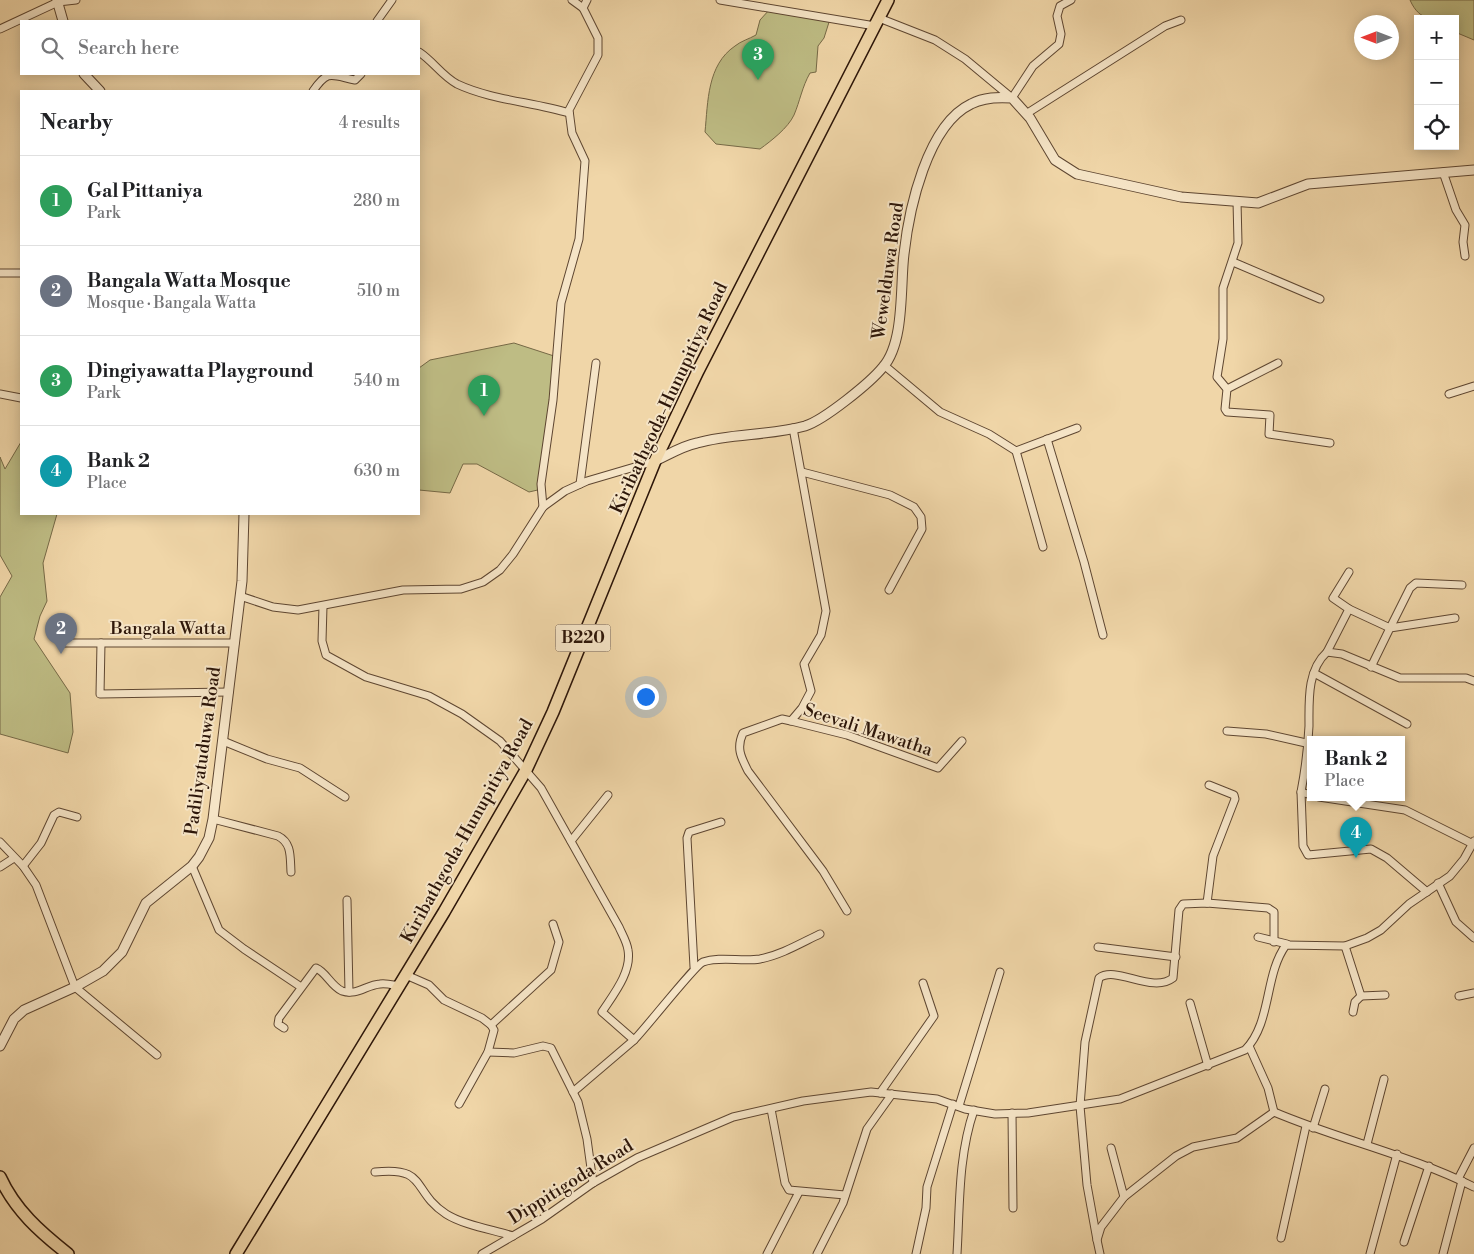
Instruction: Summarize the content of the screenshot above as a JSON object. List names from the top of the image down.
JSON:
{
  "streets": {
    "main road": ["Kiribathgoda-Hunupitiya Road", "B220"],
    "street": [
      "Wewelduwa Road",
      "Bangala Watta",
      "Seevali Mawatha",
      "Padiliyatuduwa Road",
      "Dippitigoda Road"
    ]
  },
  "crossings": [
    ["Wewelduwa Road", "Kiribathgoda-Hunupitiya Road"],
    ["Wewelduwa Road", "Seevali Mawatha"],
    ["Bangala Watta", "Padiliyatuduwa Road"]
  ],
  "north": "left",
  "page": {
    "map_buttons": ["+", "−"],
    "search": "Search here",
    "pins": [
      "3",
      "1",
      "2",
      "4"
    ],
    "heading": ["Nearby", "4 results"],
    "list": [
      {
        "mark": "1",
        "name": "Gal Pittaniya",
        "note": "Park",
        "value": "280 m"
      },
      {
        "mark": "2",
        "name": "Bangala Watta Mosque",
        "note": "Mosque · Bangala Watta",
        "value": "510 m"
      },
      {
        "mark": "3",
        "name": "Dingiyawatta Playground",
        "note": "Park",
        "value": "540 m"
      },
      {
        "mark": "4",
        "name": "Bank 2",
        "note": "Place",
        "value": "630 m"
      }
    ],
    "popup": ["Bank 2", "Place"]
  }
}
